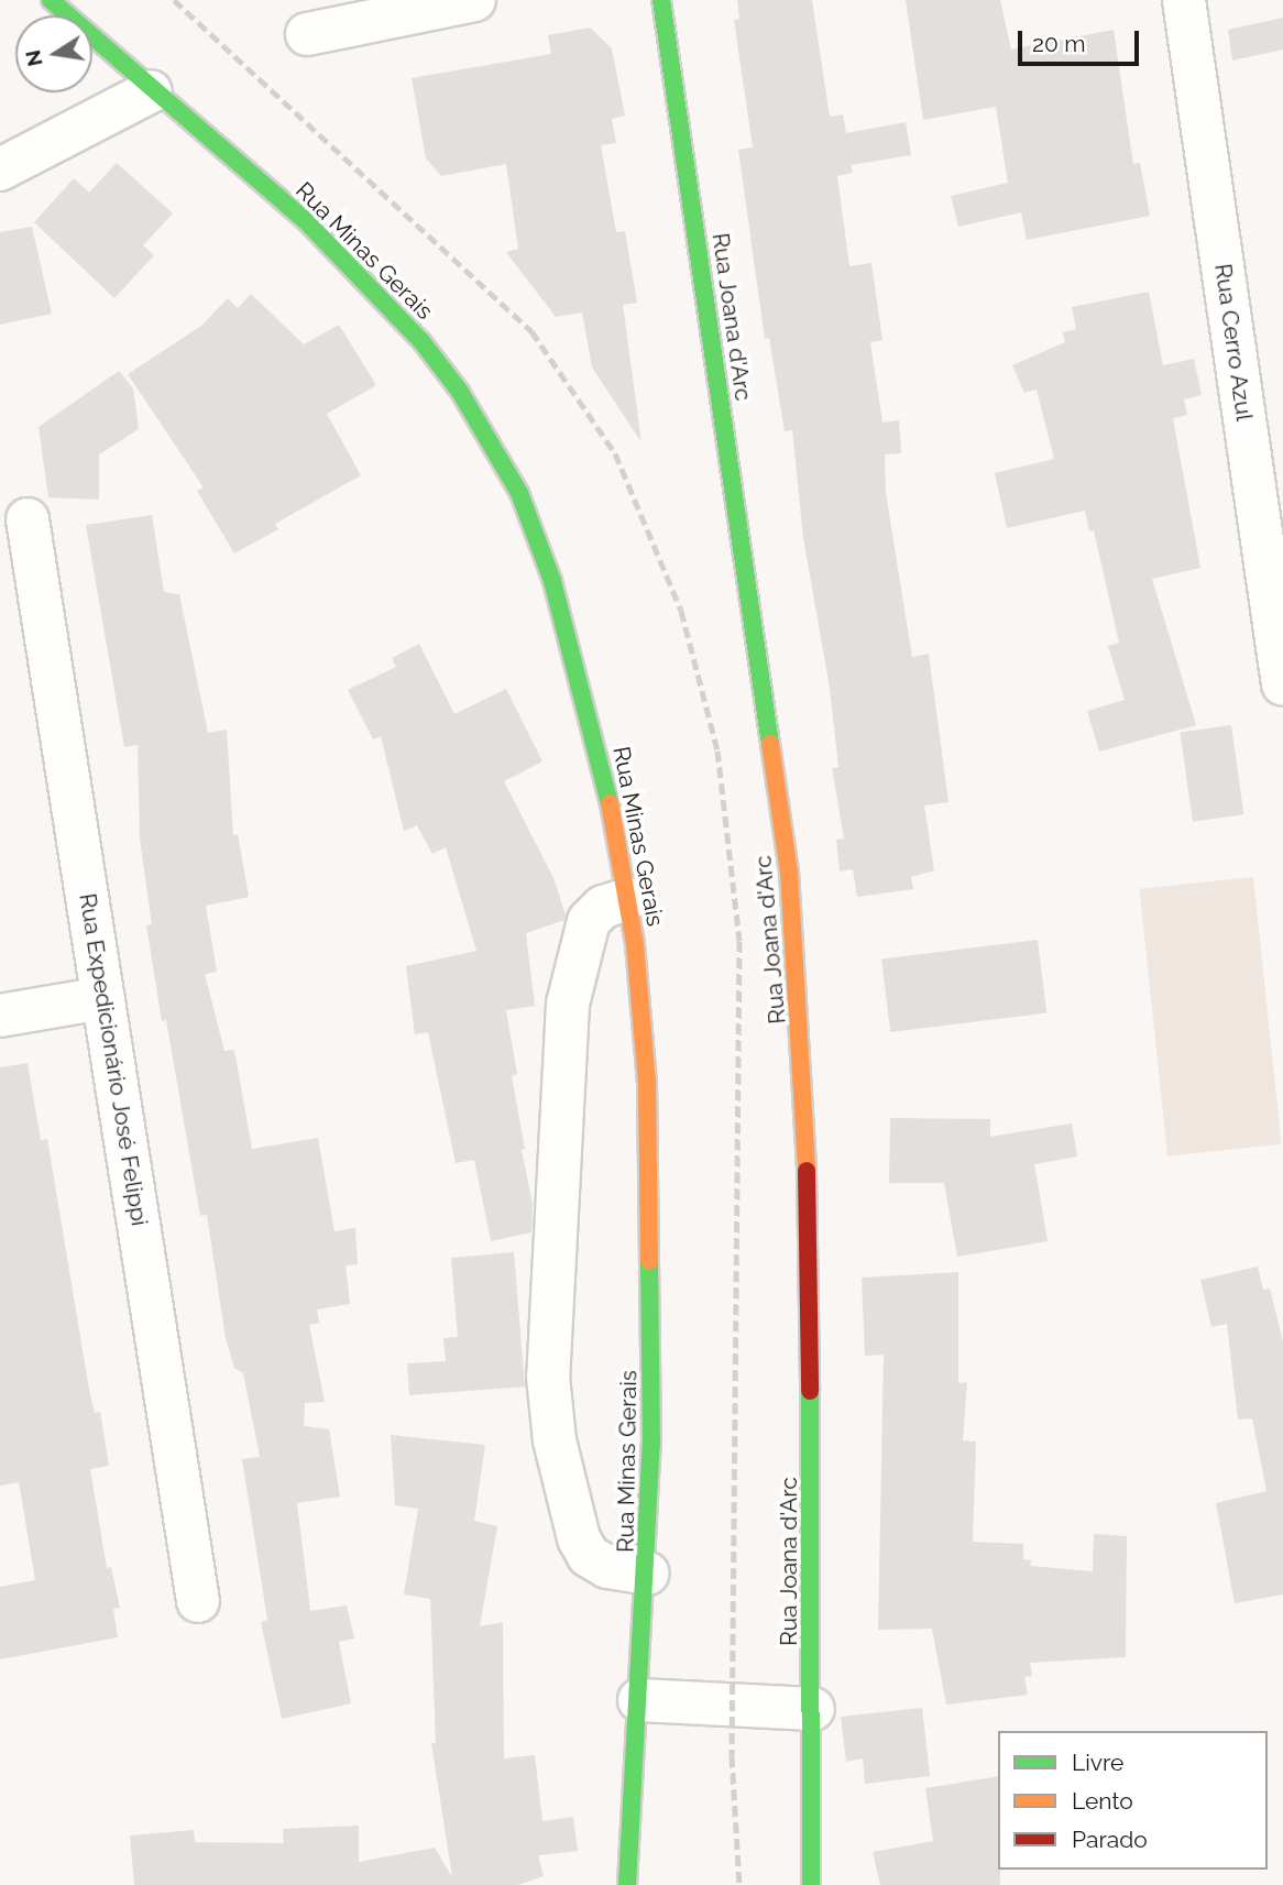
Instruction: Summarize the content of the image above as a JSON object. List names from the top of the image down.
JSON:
{
  "streets": {
    "main road": ["Rua Minas Gerais", "Rua Joana d'Arc"],
    "street": ["Rua Cerro Azul", "Rua Expedicionário José Felippi"]
  },
  "legend": ["Livre", "Lento", "Parado"],
  "scale_bar": "20 m",
  "north": "left"
}
